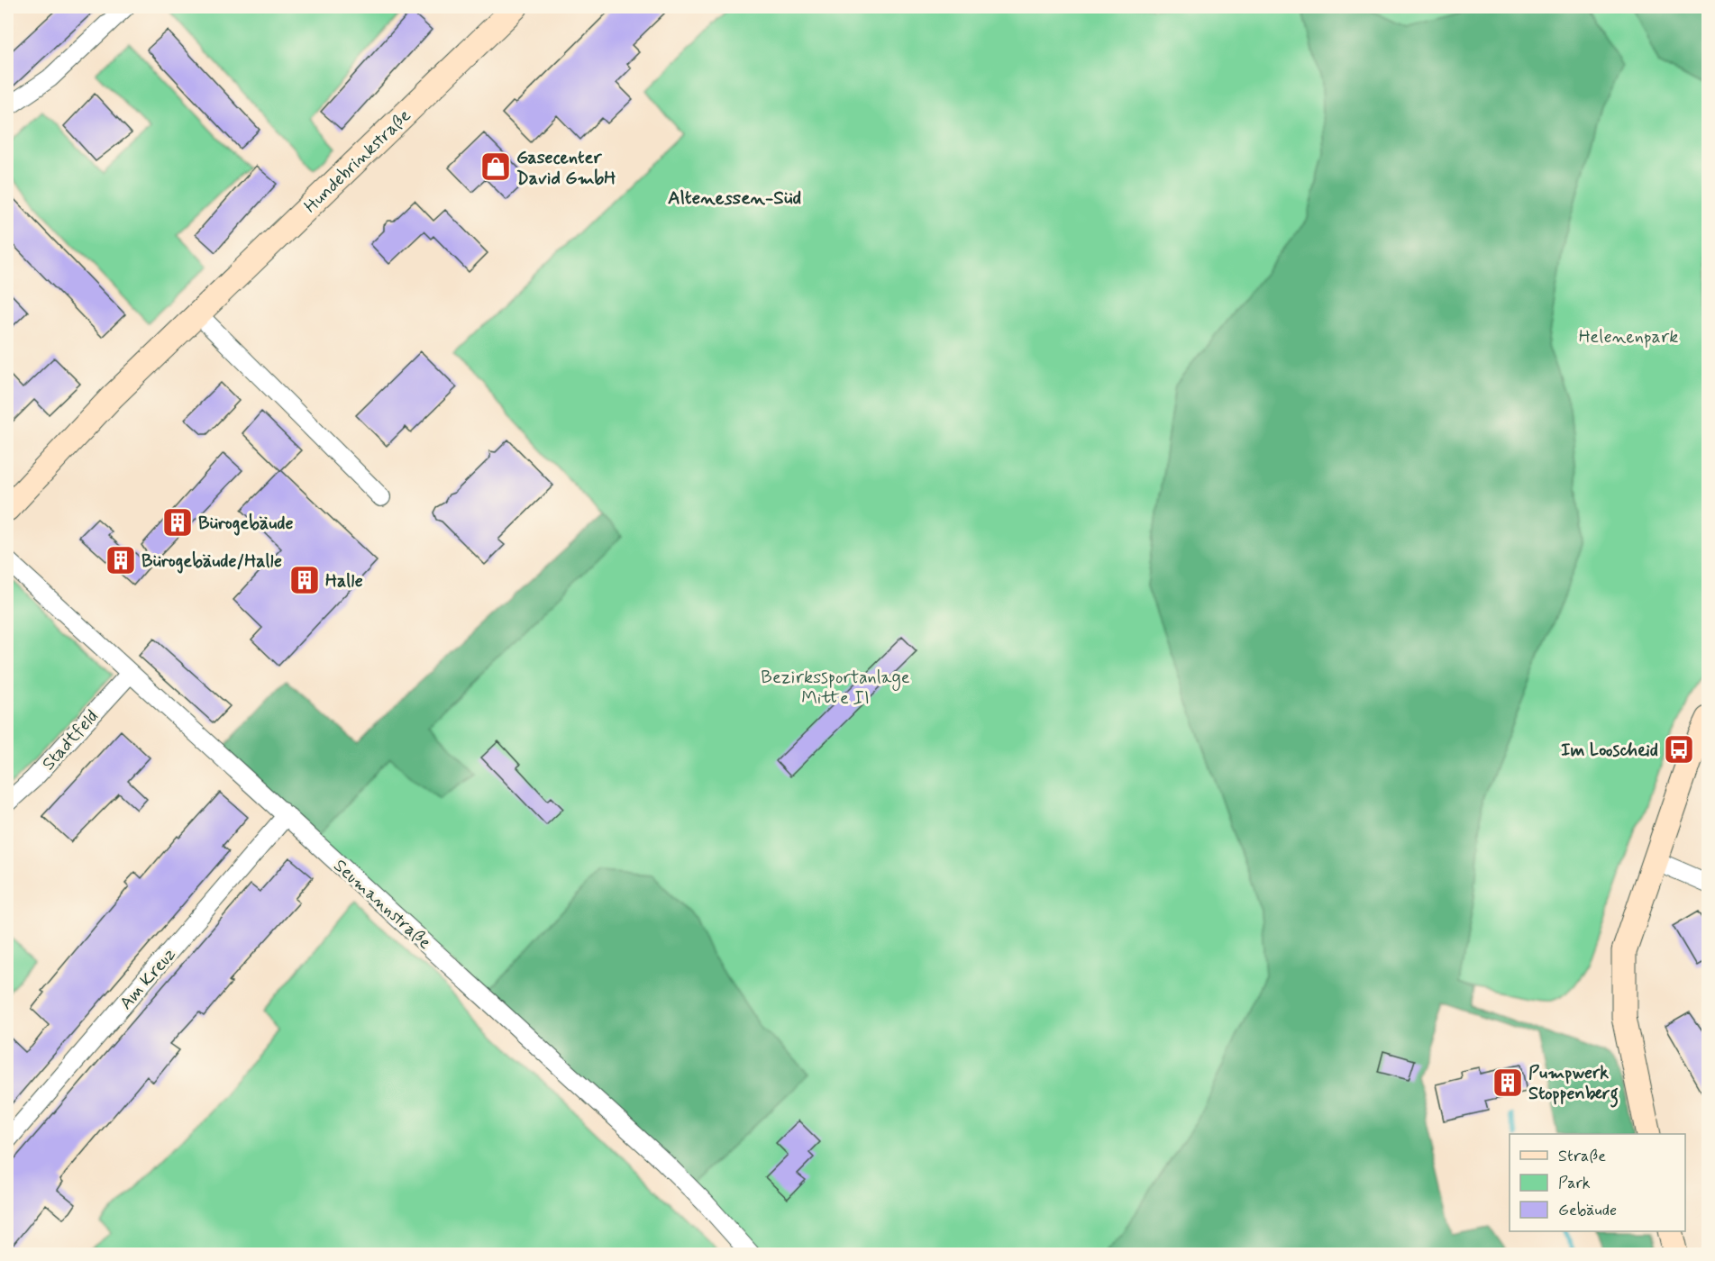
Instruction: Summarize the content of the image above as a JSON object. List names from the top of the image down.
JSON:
{
  "streets": {
    "street": [
      "Hundebrinkstraße",
      "Stadtfeld",
      "Seumannstraße",
      "Am Kreuz"
    ]
  },
  "crossings": [
    ["Stadtfeld", "Seumannstraße"],
    ["Seumannstraße", "Am Kreuz"]
  ],
  "districts": ["Altenessen-Süd"],
  "parks": ["Helenenpark", "Bezirkssportanlage Mitte II"],
  "places": {
    "shop": ["Gasecenter David GmbH"],
    "building": [
      "Bürogebäude",
      "Bürogebäude/Halle",
      "Halle",
      "Pumpwerk Stoppenberg"
    ],
    "bus stop": ["Im Looscheid"]
  },
  "legend": ["Straße", "Park", "Gebäude"]
}
